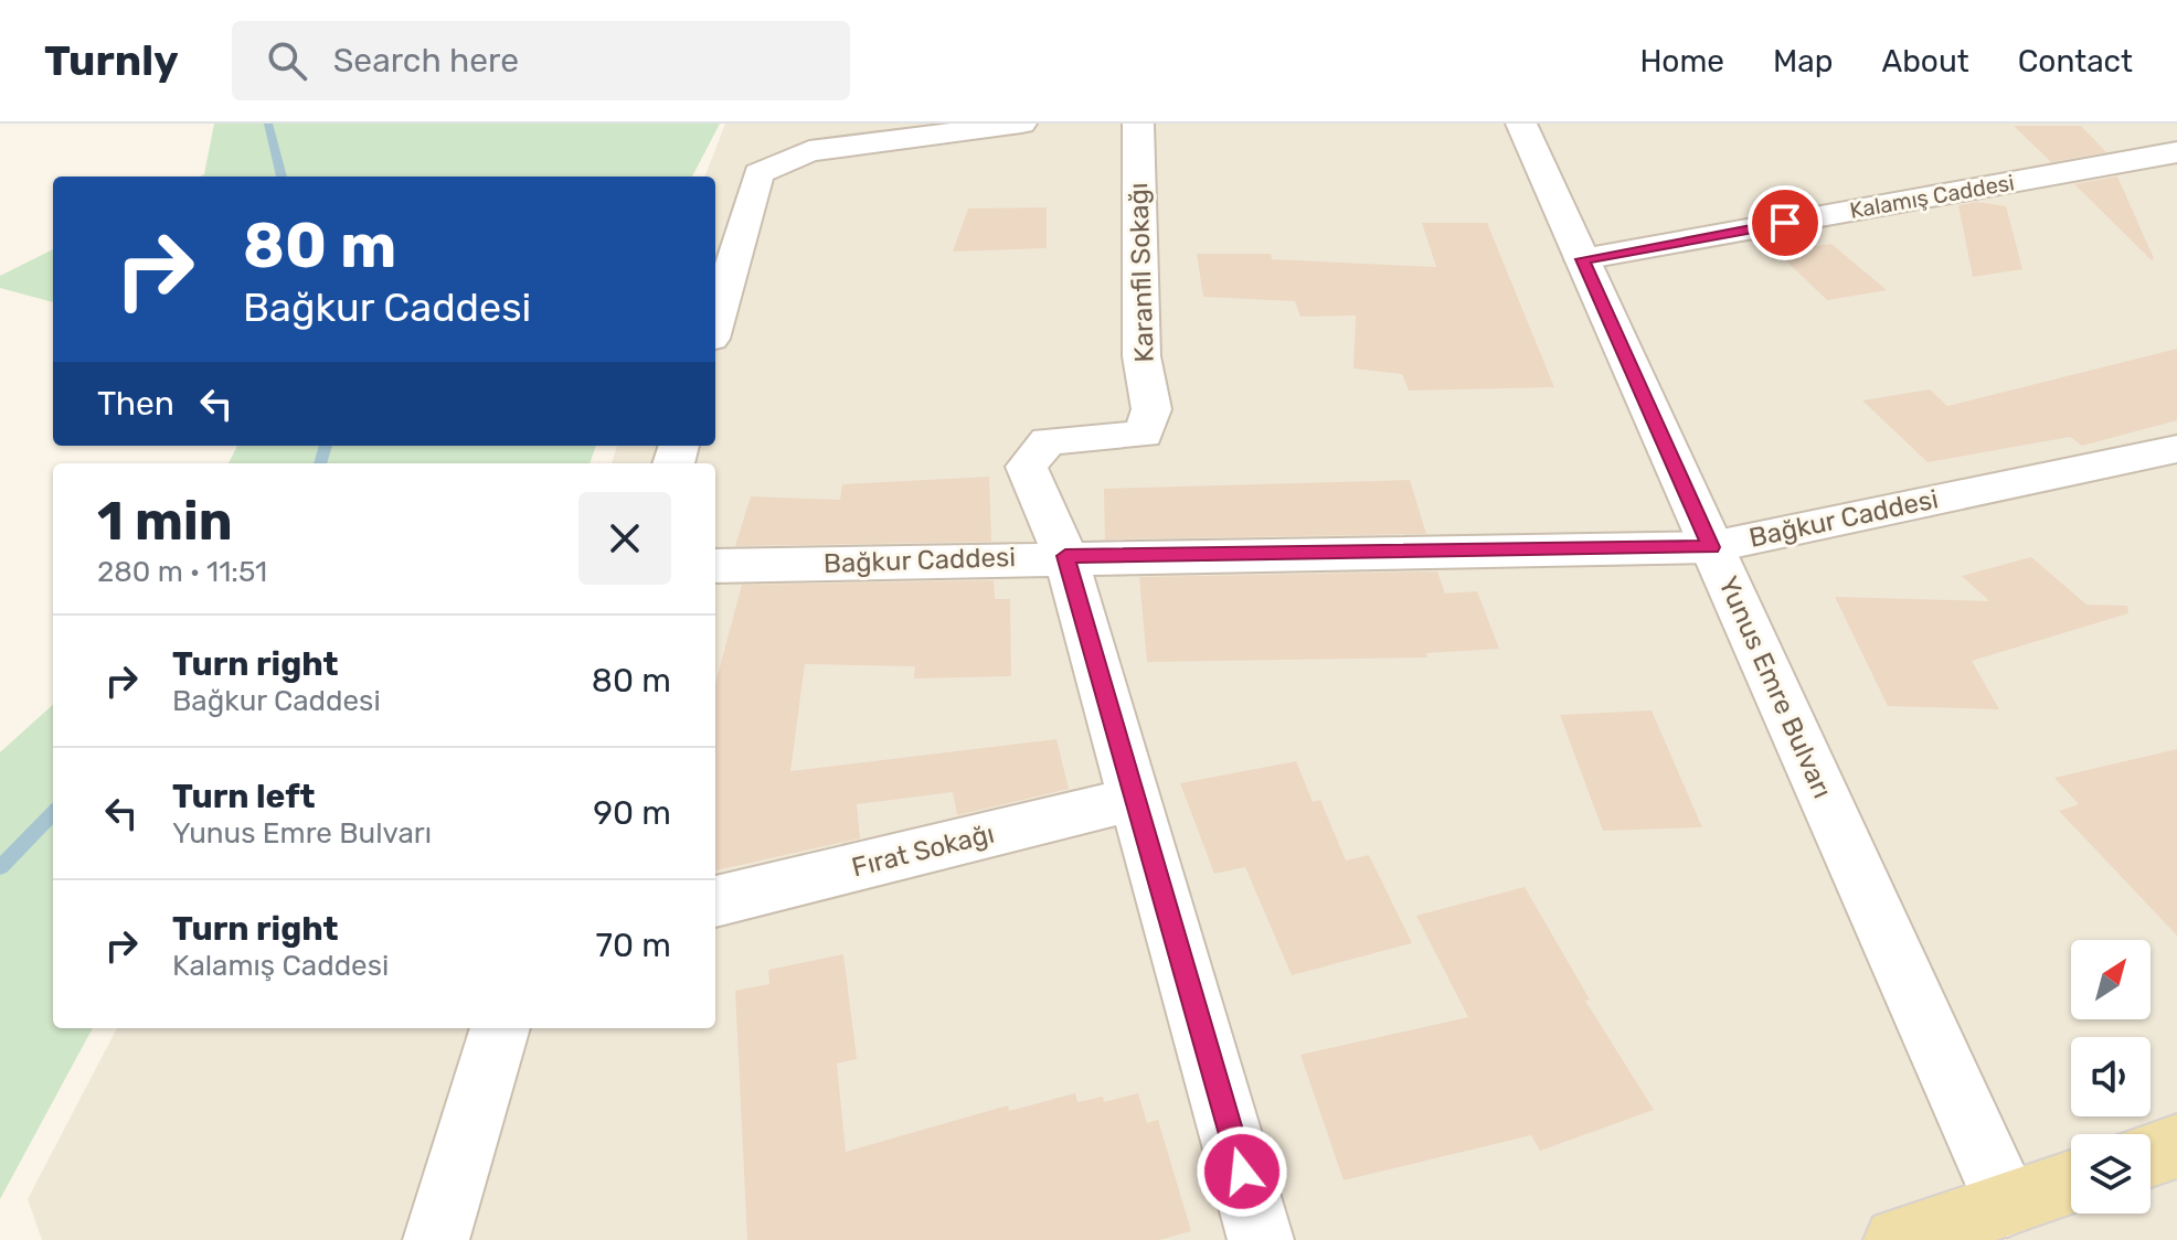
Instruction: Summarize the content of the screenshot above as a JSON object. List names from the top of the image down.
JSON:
{
  "streets": {
    "street": [
      "Kalamış Caddesi",
      "Karanfil Sokağı",
      "Bağkur Caddesi",
      "Yunus Emre Bulvarı",
      "Fırat Sokağı"
    ]
  },
  "crossings": [
    ["Kalamış Caddesi", "Yunus Emre Bulvarı"],
    ["Karanfil Sokağı", "Bağkur Caddesi"],
    ["Karanfil Sokağı", "Fırat Sokağı"],
    ["Bağkur Caddesi", "Yunus Emre Bulvarı"]
  ],
  "north": "top right",
  "page": {
    "header": "Turnly",
    "search": "Search here",
    "nav": [
      "Home",
      "Map",
      "About",
      "Contact"
    ],
    "turn": ["80 m", "Bağkur Caddesi"],
    "then": "Then",
    "heading": ["1 min", "280 m · 11:51"],
    "list": [
      {
        "name": "Turn right",
        "note": "Bağkur Caddesi",
        "value": "80 m"
      },
      {
        "name": "Turn left",
        "note": "Yunus Emre Bulvarı",
        "value": "90 m"
      },
      {
        "name": "Turn right",
        "note": "Kalamış Caddesi",
        "value": "70 m"
      }
    ]
  }
}
